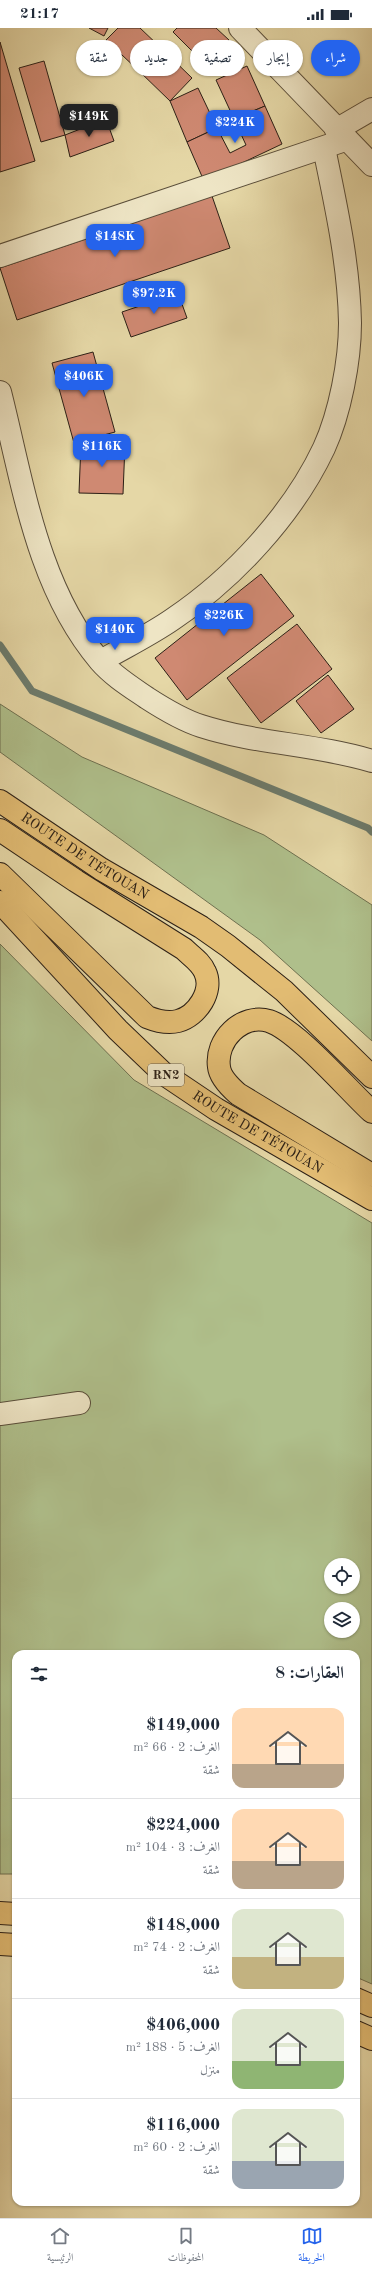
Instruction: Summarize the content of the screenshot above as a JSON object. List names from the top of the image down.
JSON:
{
  "streets": {
    "highway": ["ROUTE DE TÉTOUAN", "RN2"]
  },
  "page": {
    "status": "21:17",
    "chip": [
      "شراء",
      "إيجار",
      "تصفية",
      "جديد",
      "شقة"
    ],
    "price": [
      "$149K",
      "$224K",
      "$148K",
      "$97.2K",
      "$406K",
      "$116K",
      "$226K",
      "$140K"
    ],
    "heading": "العقارات: 8",
    "list": [
      {
        "name": "$149,000",
        "note": "الغرف: 2 · 66 m² · شقة"
      },
      {
        "name": "$224,000",
        "note": "الغرف: 3 · 104 m² · شقة"
      },
      {
        "name": "$148,000",
        "note": "الغرف: 2 · 74 m² · شقة"
      },
      {
        "name": "$406,000",
        "note": "الغرف: 5 · 188 m² · منزل"
      },
      {
        "name": "$116,000",
        "note": "الغرف: 2 · 60 m² · شقة"
      }
    ],
    "tabs": ["الخريطة", "المحفوظات", "الرئيسية"]
  }
}
